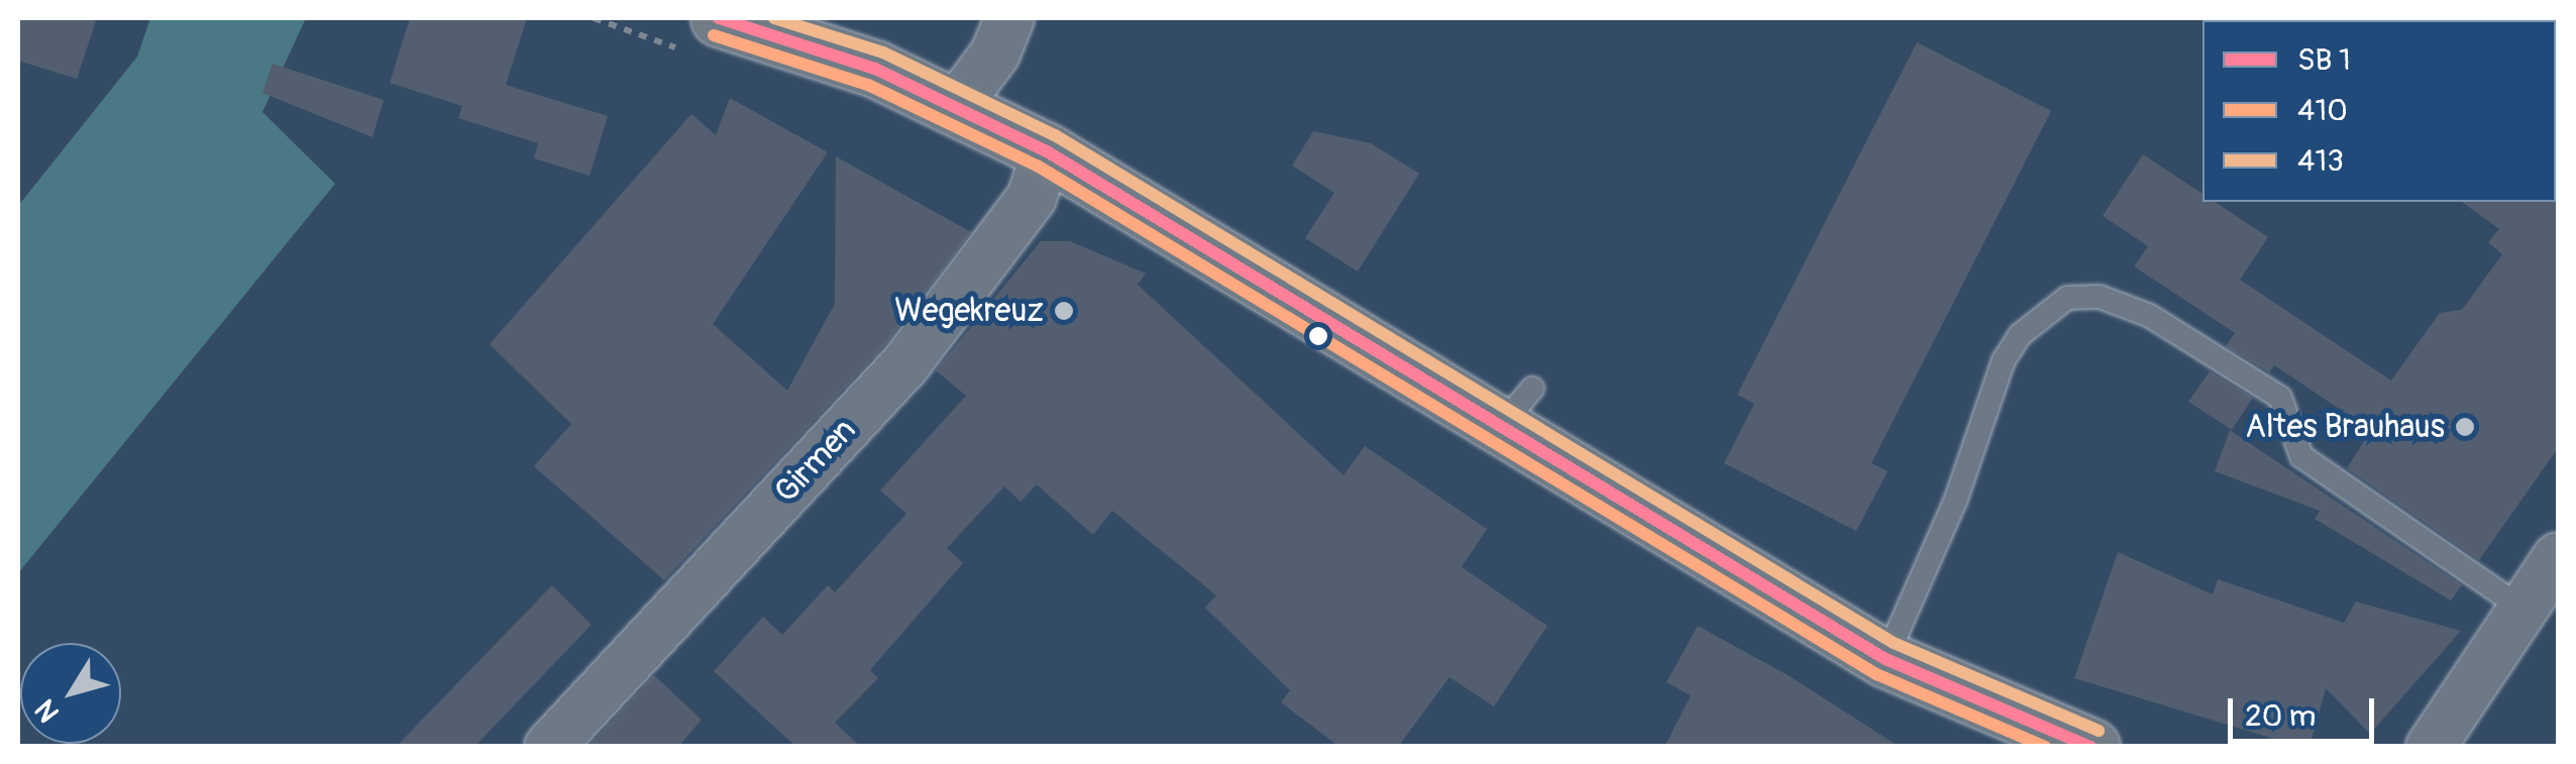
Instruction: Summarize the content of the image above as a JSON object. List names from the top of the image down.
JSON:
{
  "streets": {
    "street": ["Girmen"]
  },
  "places": ["Wegekreuz", "Altes Brauhaus"],
  "lines": ["transit line 413", "transit line 410"],
  "legend": ["SB 1", "410", "413"],
  "scale_bar": "20 m",
  "north": "bottom left"
}
